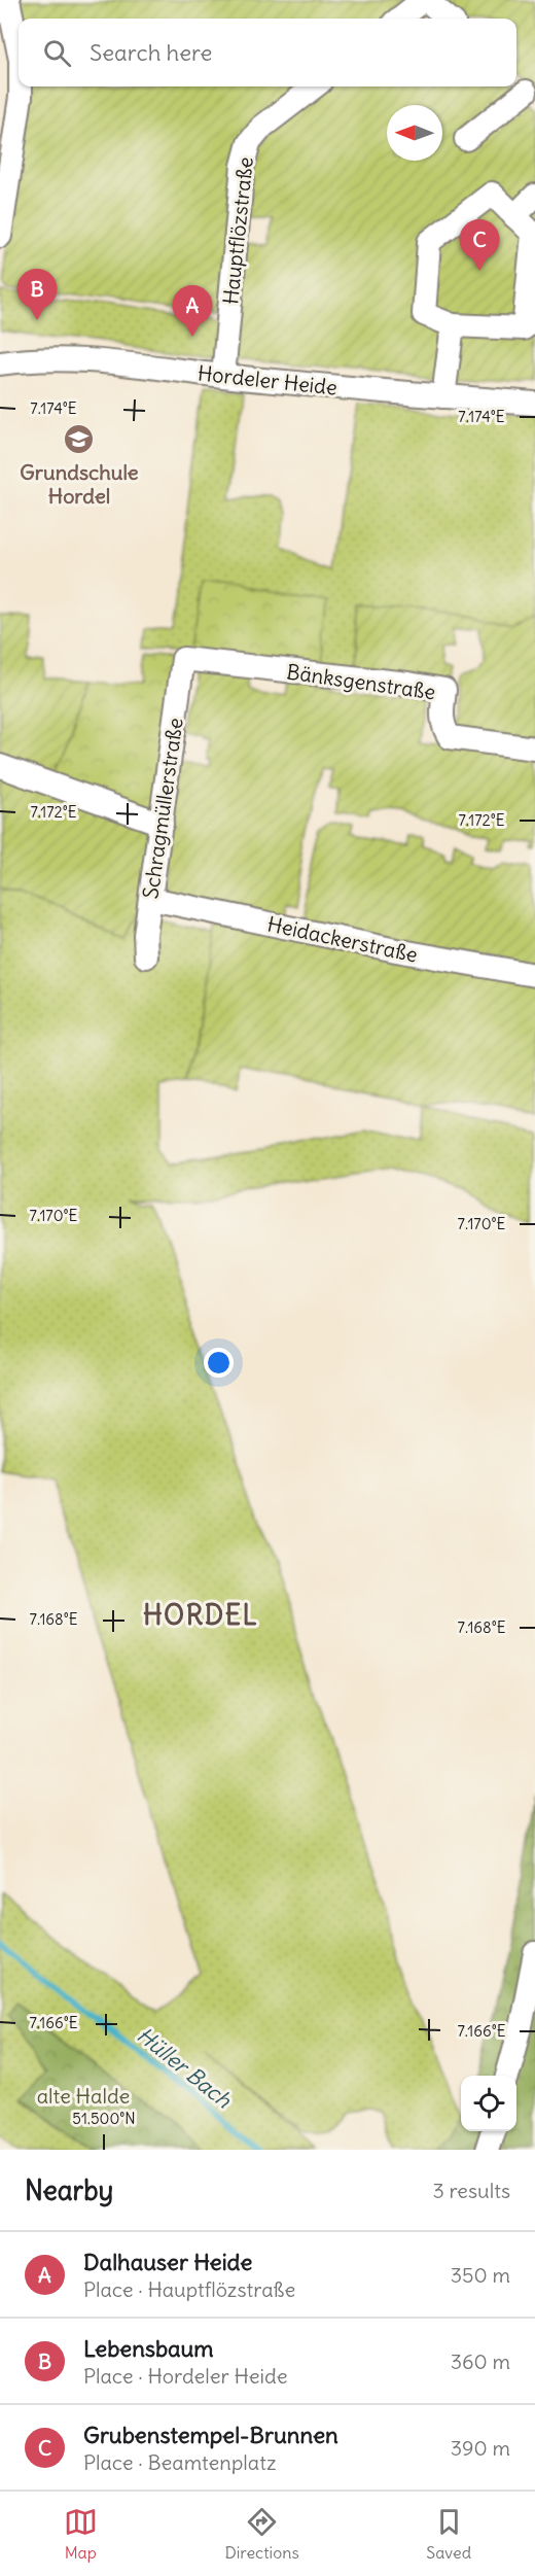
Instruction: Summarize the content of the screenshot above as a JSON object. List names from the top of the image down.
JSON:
{
  "streets": {
    "street": [
      "Hauptflözstraße",
      "Hordeler Heide",
      "Bänksgenstraße",
      "Schragmüllerstraße",
      "Heidackerstraße"
    ]
  },
  "crossings": [
    ["Hauptflözstraße", "Hordeler Heide"],
    ["Bänksgenstraße", "Schragmüllerstraße"],
    ["Schragmüllerstraße", "Heidackerstraße"]
  ],
  "districts": ["HORDEL"],
  "water": ["Hüller Bach"],
  "parks": ["alte Halde"],
  "places": {
    "school or university": ["Grundschule Hordel"]
  },
  "north": "left",
  "page": {
    "search": "Search here",
    "pins": ["C", "B", "A"],
    "heading": ["Nearby", "3 results"],
    "list": [
      {
        "mark": "A",
        "name": "Dalhauser Heide",
        "note": "Place · Hauptflözstraße",
        "value": "350 m"
      },
      {
        "mark": "B",
        "name": "Lebensbaum",
        "note": "Place · Hordeler Heide",
        "value": "360 m"
      },
      {
        "mark": "C",
        "name": "Grubenstempel-Brunnen",
        "note": "Place · Beamtenplatz",
        "value": "390 m"
      }
    ],
    "nav": ["Map", "Directions", "Saved"]
  },
  "coordinates": [
    "7.174°E",
    "7.172°E",
    "7.170°E",
    "7.168°E",
    "7.166°E",
    "51.500°N"
  ]
}
